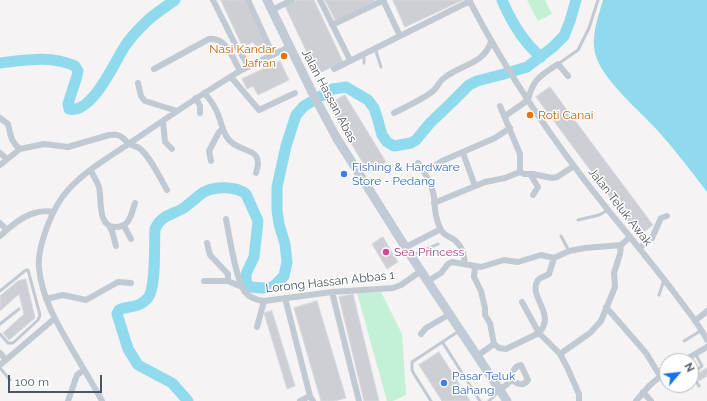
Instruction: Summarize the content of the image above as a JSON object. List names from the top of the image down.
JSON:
{
  "streets": {
    "main road": ["Jalan Hassan Abas"],
    "street": ["Jalan Teluk Awak", "Lorong Hassan Abbas 1"]
  },
  "crossings": [
    ["Jalan Hassan Abas", "Lorong Hassan Abbas 1"]
  ],
  "places": [
    "Nasi Kandar Jafran",
    "Roti Canai",
    "Fishing & Hardware Store - Pedang",
    "Sea Princess",
    "Pasar Teluk Bahang"
  ],
  "scale_bar": "100 m",
  "north": "top right"
}
